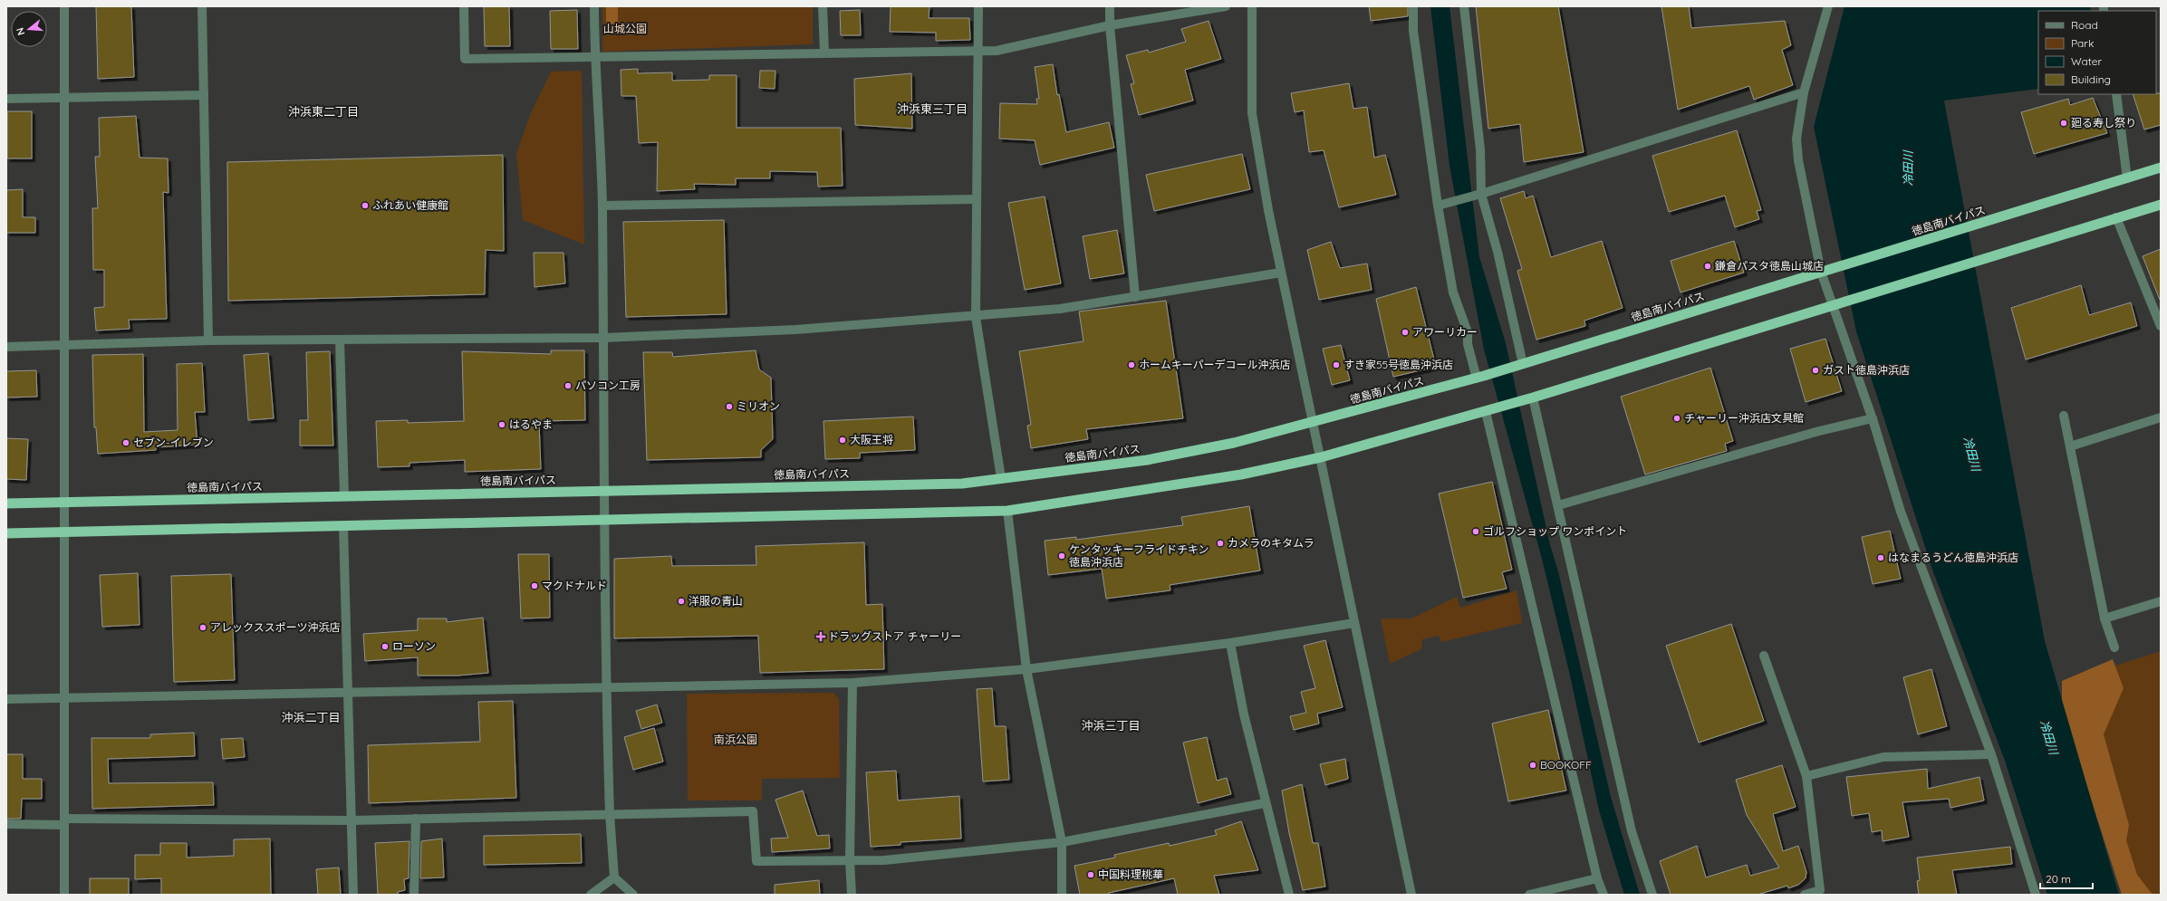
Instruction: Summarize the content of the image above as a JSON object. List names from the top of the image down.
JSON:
{
  "streets": {
    "highway": ["徳島南バイパス"]
  },
  "districts": [
    "沖浜東三丁目",
    "沖浜東二丁目",
    "沖浜二丁目",
    "沖浜三丁目"
  ],
  "water": ["冷田川"],
  "parks": ["山城公園", "南浜公園"],
  "places": {
    "other": [
      "廻る寿し祭り",
      "ふれあい健康館",
      "鎌倉パスタ徳島山城店",
      "アワーリカー",
      "ホームキーパーデコール沖浜店",
      "すき家55号徳島沖浜店",
      "ガスト徳島沖浜店",
      "パソコン工房",
      "ミリオン",
      "チャーリー沖浜店文具館",
      "はるやま",
      "大阪王将",
      "セブン-イレブン",
      "ゴルフショップ ワンポイント",
      "カメラのキタムラ",
      "ケンタッキーフライドチキン 徳島沖浜店",
      "はなまるうどん徳島沖浜店",
      "マクドナルド",
      "洋服の青山",
      "アレックススポーツ沖浜店",
      "ローソン",
      "BOOKOFF",
      "中国料理桃華"
    ],
    "health": ["ドラッグストア チャーリー"]
  },
  "legend": [
    "Road",
    "Park",
    "Water",
    "Building"
  ],
  "scale_bar": "20 m",
  "north": "left"
}
